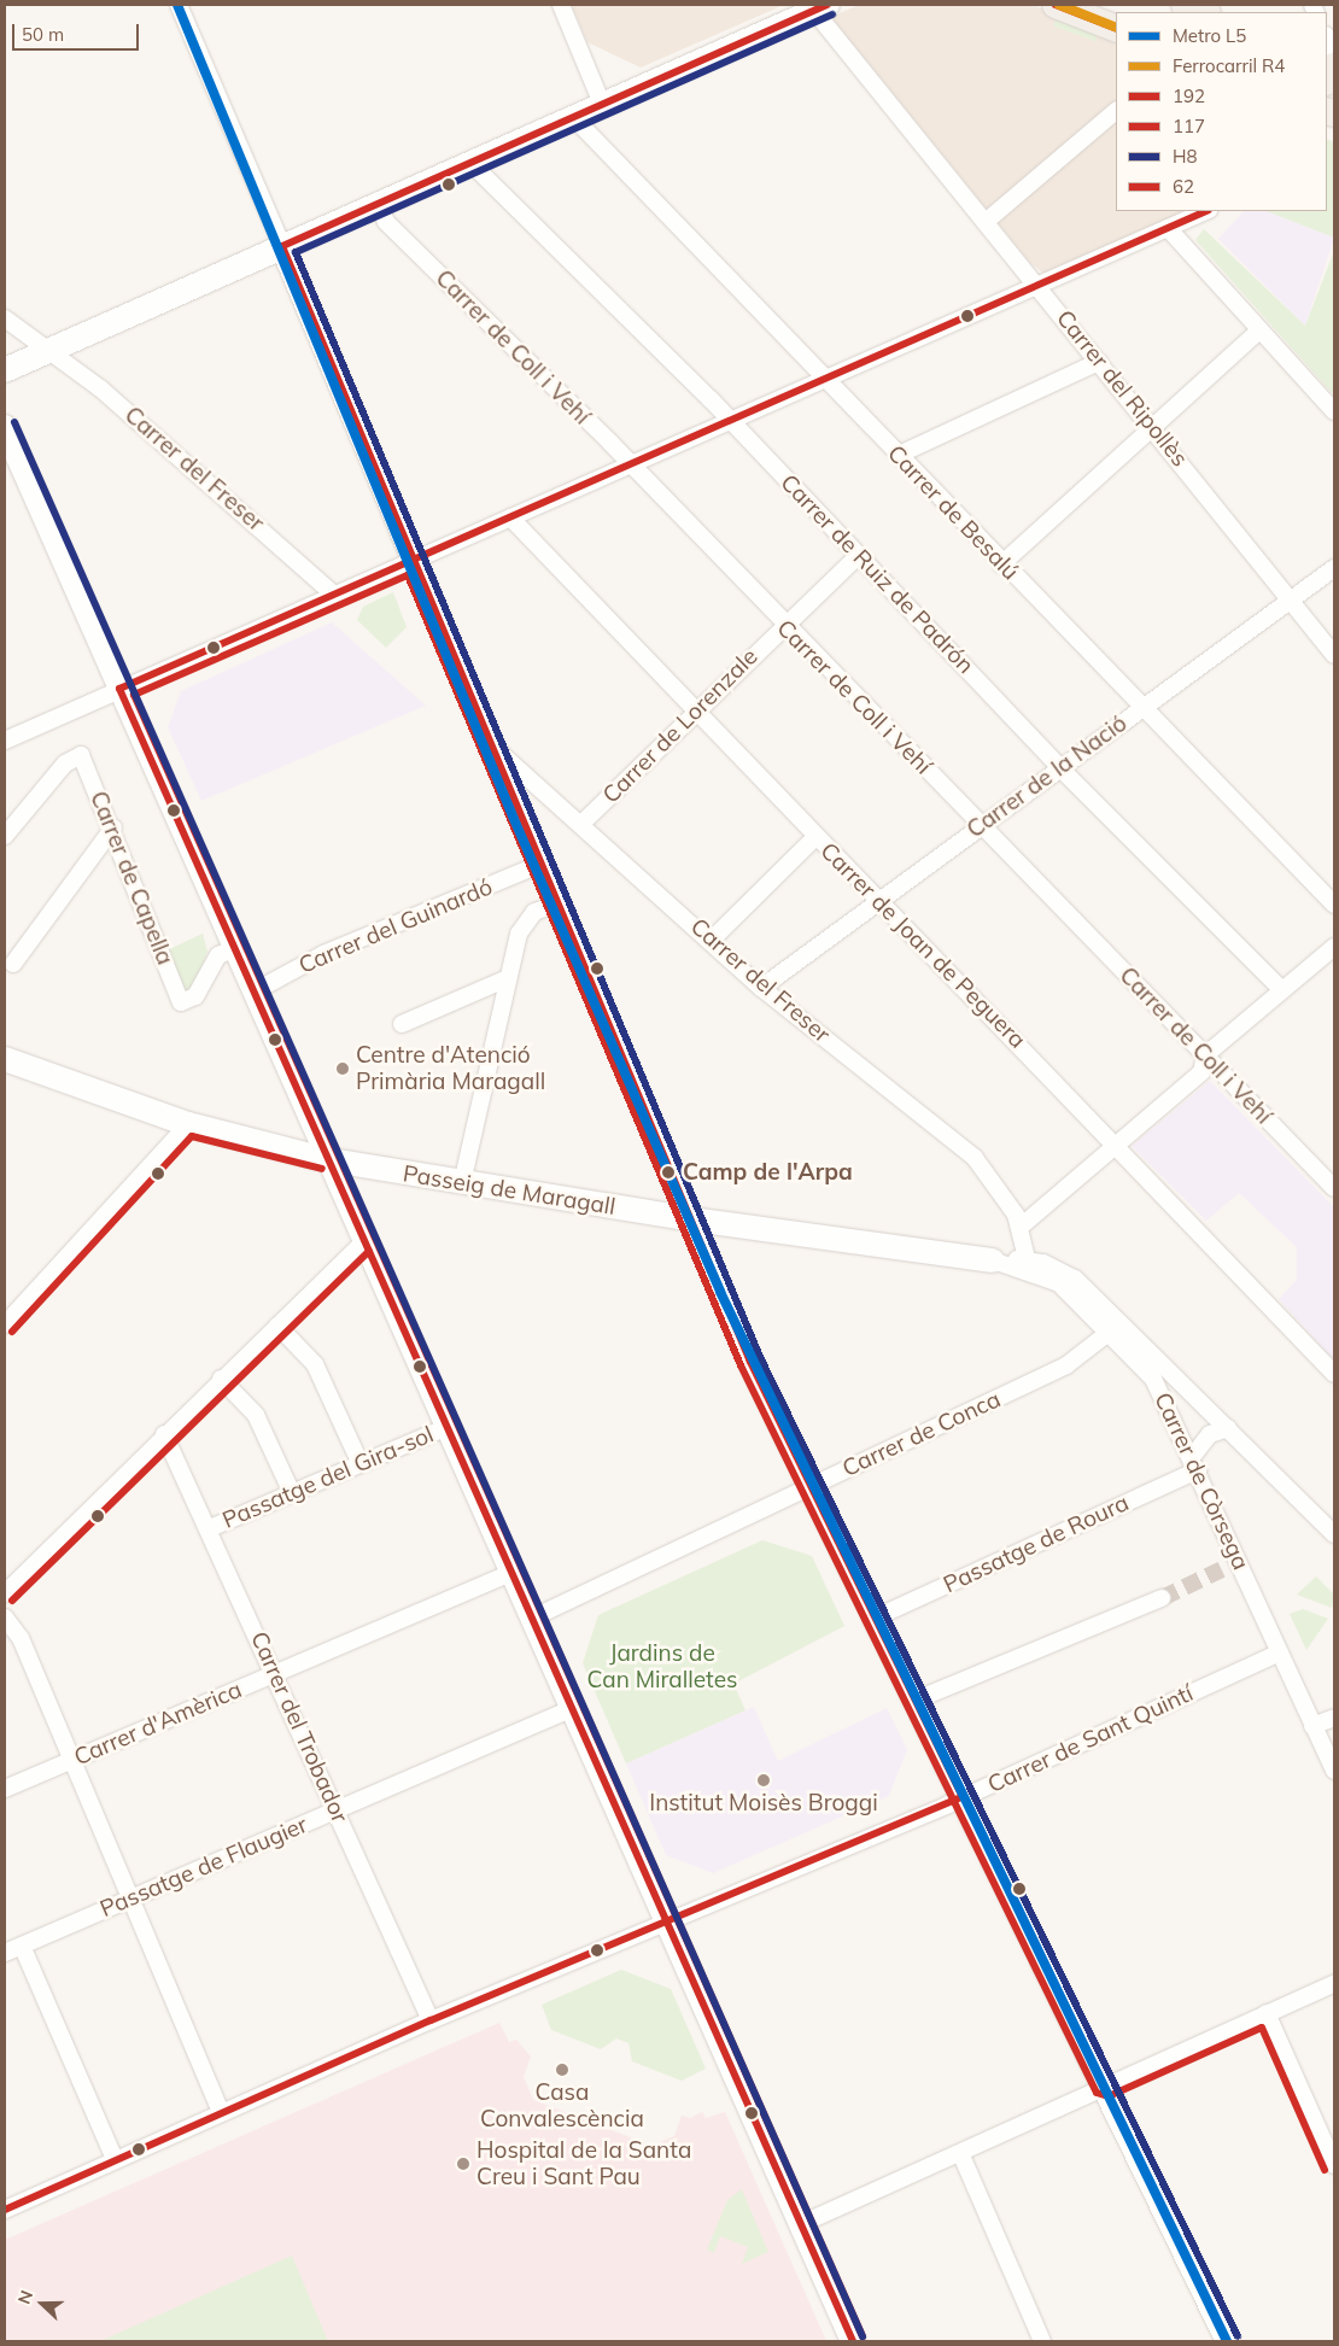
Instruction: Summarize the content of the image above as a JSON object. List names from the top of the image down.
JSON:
{
  "streets": {
    "main road": ["Passeig de Maragall"],
    "street": [
      "Carrer de Coll i Vehí",
      "Carrer del Ripollès",
      "Carrer del Freser",
      "Carrer de Besalú",
      "Carrer de Ruiz de Padrón",
      "Carrer de Lorenzale",
      "Carrer de la Nació",
      "Carrer de Capella",
      "Carrer del Guinardó",
      "Carrer de Joan de Peguera",
      "Carrer de Conca",
      "Passatge del Gira-sol",
      "Carrer de Còrsega",
      "Passatge de Roura",
      "Carrer d'Amèrica",
      "Carrer del Trobador",
      "Carrer de Sant Quintí",
      "Passatge de Flaugier"
    ]
  },
  "crossings": [
    ["Carrer de Coll i Vehí", "Carrer de Lorenzale"],
    ["Carrer de Coll i Vehí", "Carrer de la Nació"],
    ["Carrer del Ripollès", "Carrer de la Nació"],
    ["Carrer del Freser", "Carrer de Lorenzale"],
    ["Carrer del Freser", "Carrer de la Nació"],
    ["Carrer del Freser", "Passeig de Maragall"],
    ["Carrer de Besalú", "Carrer de la Nació"],
    ["Carrer de Ruiz de Padrón", "Carrer de Lorenzale"],
    ["Carrer de Ruiz de Padrón", "Carrer de la Nació"],
    ["Carrer de Lorenzale", "Carrer de Joan de Peguera"],
    ["Carrer de la Nació", "Carrer de Joan de Peguera"],
    ["Passeig de Maragall", "Carrer de Còrsega"],
    ["Carrer de Conca", "Carrer de Còrsega"],
    ["Passatge del Gira-sol", "Carrer del Trobador"],
    ["Carrer de Còrsega", "Passatge de Roura"],
    ["Carrer de Còrsega", "Carrer de Sant Quintí"],
    ["Carrer d'Amèrica", "Carrer del Trobador"],
    ["Carrer del Trobador", "Carrer de Sant Quintí"],
    ["Carrer del Trobador", "Passatge de Flaugier"]
  ],
  "parks": ["Jardins de Can Miralletes"],
  "places": [
    "Centre d'Atenció Primària Maragall",
    "Camp de l'Arpa",
    "Institut Moisès Broggi",
    "Casa Convalescència",
    "Hospital de la Santa Creu i Sant Pau"
  ],
  "lines": [
    "metro line L5",
    "rail line R4",
    "transit line 192",
    "transit line 62",
    "transit line H8",
    "transit line 117"
  ],
  "legend": [
    "Metro L5",
    "Ferrocarril R4",
    "192",
    "117",
    "H8",
    "62"
  ],
  "scale_bar": "50 m",
  "north": "left"
}
